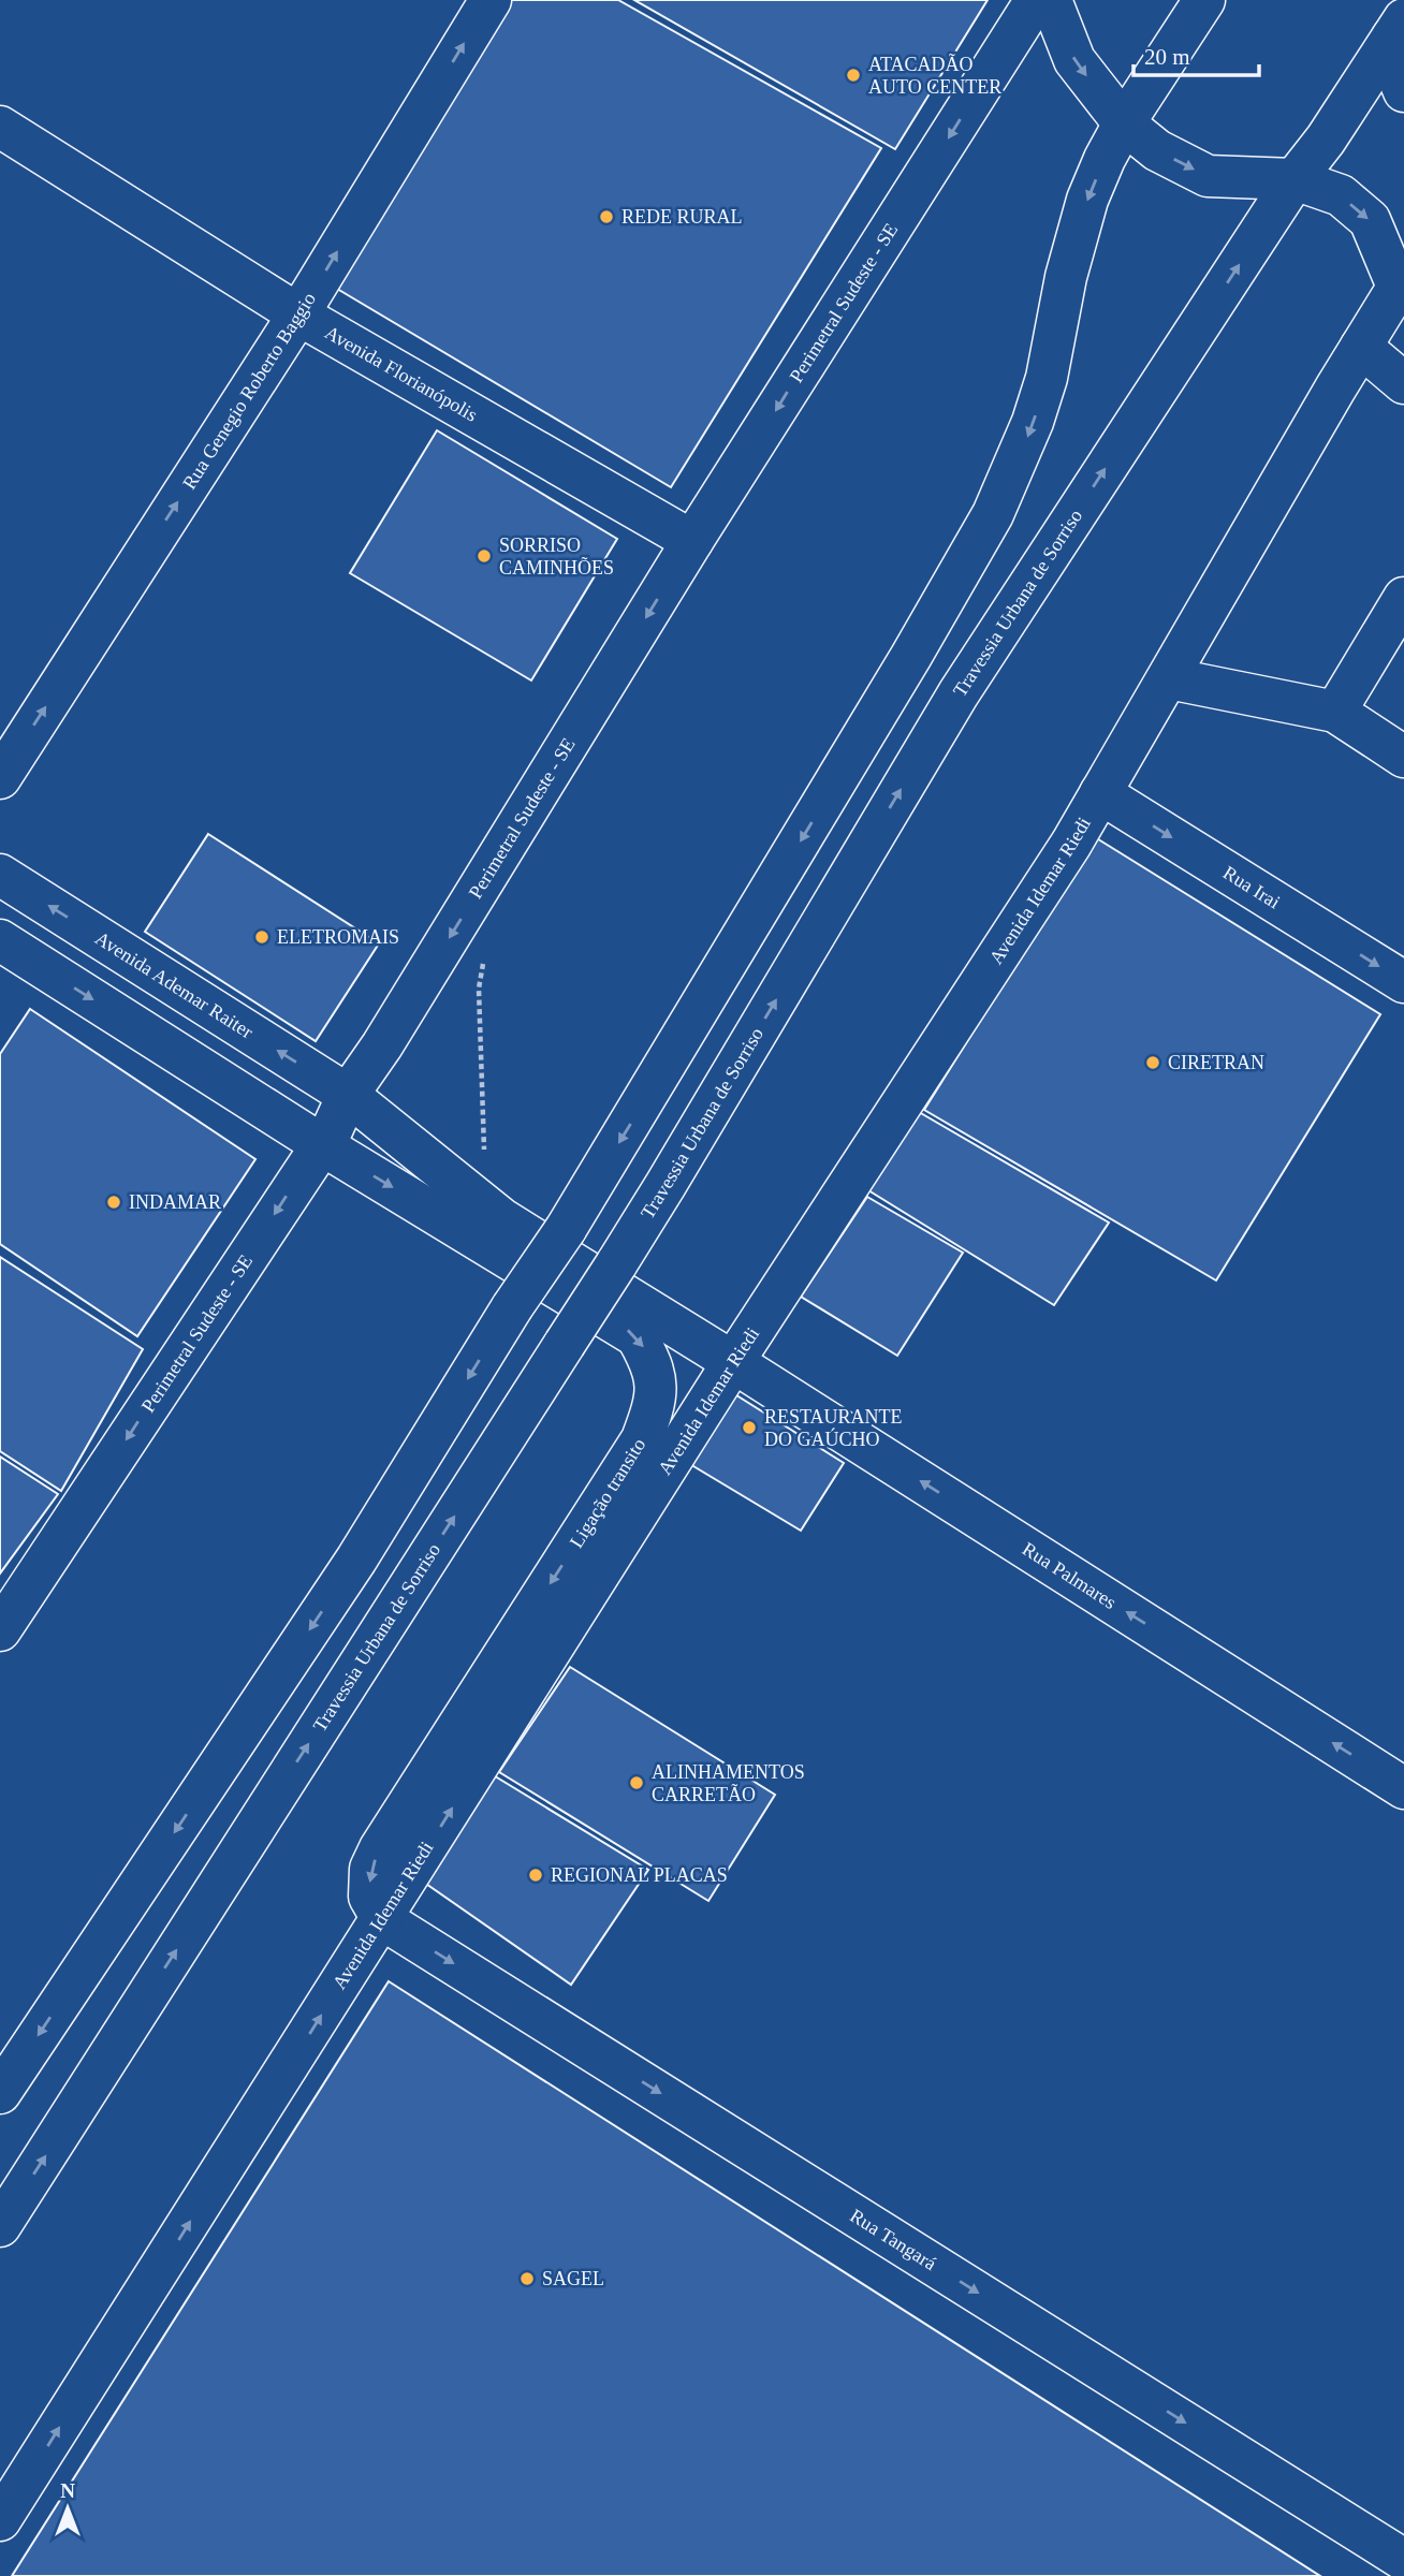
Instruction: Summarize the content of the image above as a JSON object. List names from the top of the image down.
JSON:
{
  "streets": {
    "main road": [
      "Perimetral Sudeste - SE",
      "Avenida Florianópolis",
      "Rua Genegio Roberto Baggio",
      "Travessia Urbana de Sorriso",
      "Rua Irai",
      "Avenida Idemar Riedi",
      "Avenida Ademar Raiter",
      "Ligação transito",
      "Rua Palmares",
      "Rua Tangará"
    ]
  },
  "crossings": [
    ["Perimetral Sudeste - SE", "Avenida Florianópolis"],
    ["Perimetral Sudeste - SE", "Avenida Ademar Raiter"],
    ["Perimetral Sudeste - SE", "Ligação transito"],
    ["Avenida Florianópolis", "Rua Genegio Roberto Baggio"],
    ["Rua Irai", "Avenida Idemar Riedi"],
    ["Avenida Idemar Riedi", "Avenida Ademar Raiter"],
    ["Avenida Idemar Riedi", "Ligação transito"],
    ["Avenida Idemar Riedi", "Rua Palmares"],
    ["Avenida Idemar Riedi", "Rua Tangará"],
    ["Avenida Ademar Raiter", "Rua Palmares"],
    ["Ligação transito", "Rua Tangará"]
  ],
  "one_way": ["Rua Genegio Roberto Baggio", "Rua Palmares", "Rua Tangará"],
  "places": [
    "ATACADÃO AUTO CENTER",
    "REDE RURAL",
    "SORRISO CAMINHÕES",
    "ELETROMAIS",
    "CIRETRAN",
    "INDAMAR",
    "RESTAURANTE DO GAÚCHO",
    "ALINHAMENTOS CARRETÃO",
    "REGIONAL PLACAS",
    "SAGEL"
  ],
  "scale_bar": "20 m",
  "north": "top"
}
